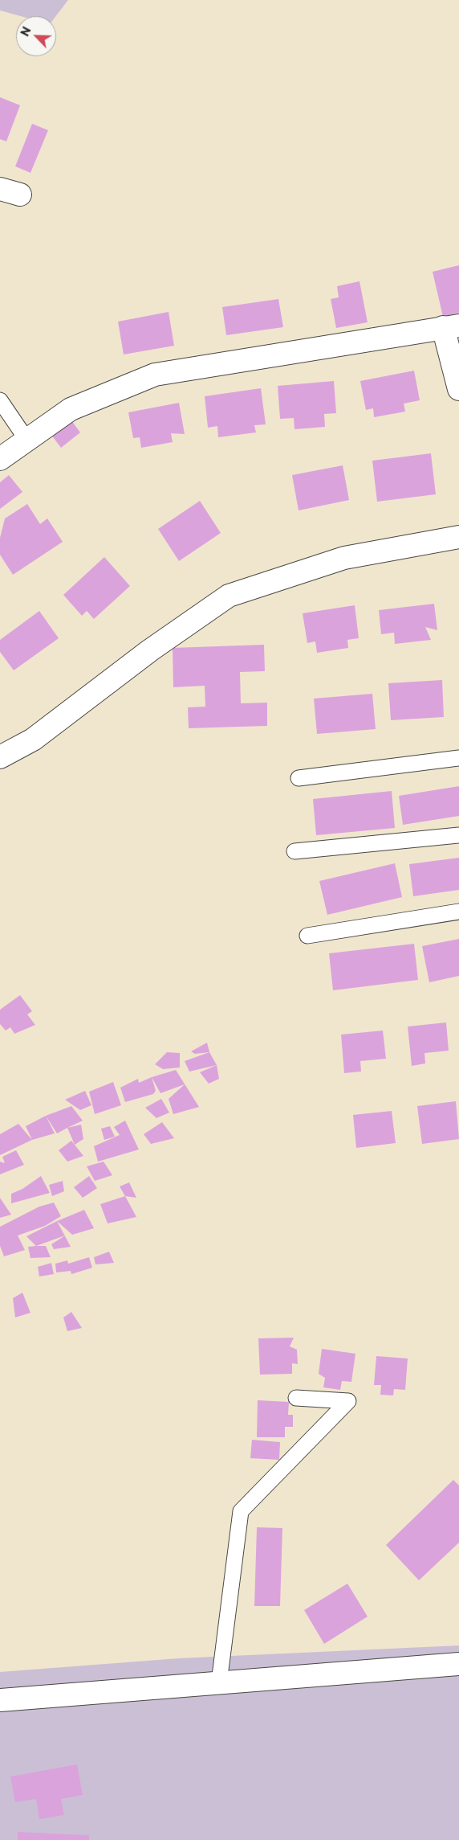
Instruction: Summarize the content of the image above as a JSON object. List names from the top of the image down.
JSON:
{
  "north": "top left"
}
